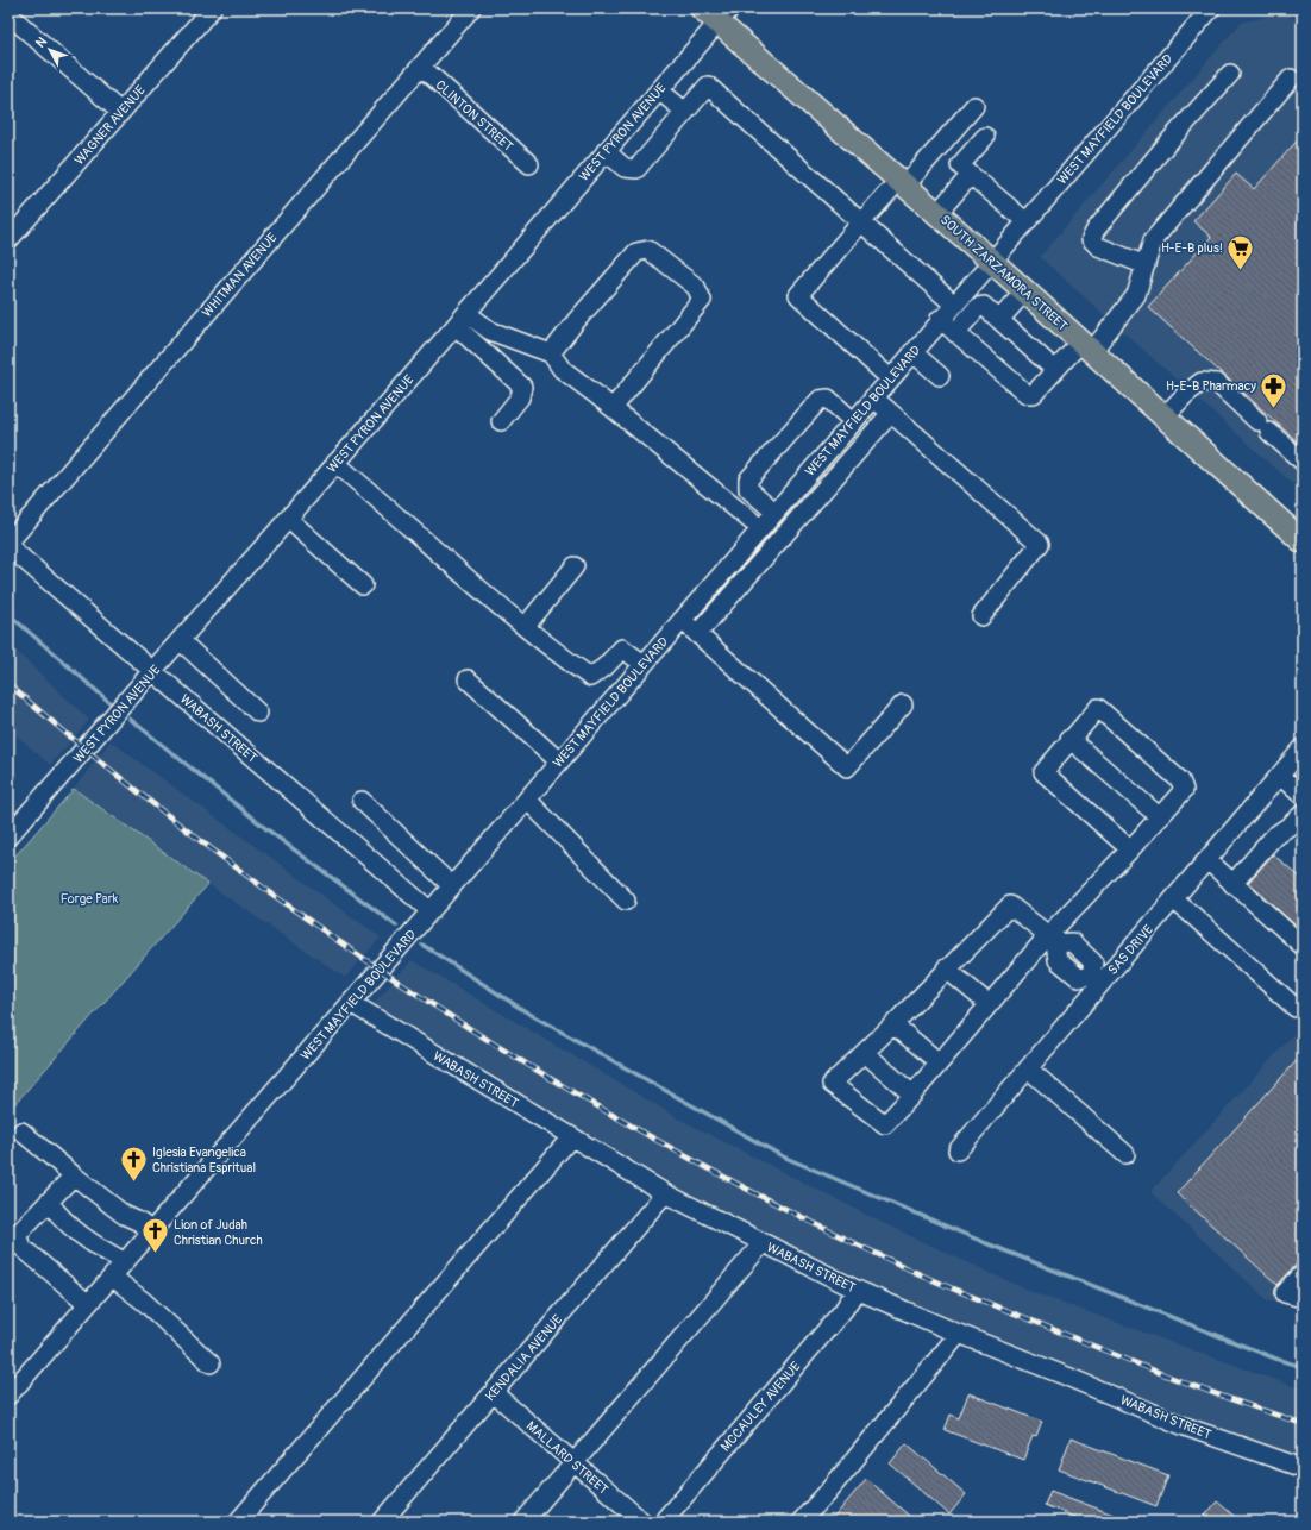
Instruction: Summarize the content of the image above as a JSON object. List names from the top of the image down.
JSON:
{
  "streets": {
    "main road": ["SOUTH ZARZAMORA STREET"],
    "street": [
      "CLINTON STREET",
      "WEST MAYFIELD BOULEVARD",
      "WAGNER AVENUE",
      "WEST PYRON AVENUE",
      "WHITMAN AVENUE",
      "WABASH STREET",
      "SAS DRIVE",
      "KENDALIA AVENUE",
      "MCCAULEY AVENUE",
      "MALLARD STREET"
    ]
  },
  "crossings": [
    ["CLINTON STREET", "WHITMAN AVENUE"],
    ["WEST MAYFIELD BOULEVARD", "SOUTH ZARZAMORA STREET"],
    ["WEST MAYFIELD BOULEVARD", "WABASH STREET"],
    ["WEST PYRON AVENUE", "SOUTH ZARZAMORA STREET"],
    ["WEST PYRON AVENUE", "WABASH STREET"],
    ["WHITMAN AVENUE", "WABASH STREET"],
    ["WABASH STREET", "KENDALIA AVENUE"],
    ["WABASH STREET", "MCCAULEY AVENUE"],
    ["KENDALIA AVENUE", "MALLARD STREET"]
  ],
  "parks": ["Forge Park"],
  "places": {
    "supermarket": ["H-E-B plus!"],
    "pharmacy": ["H-E-B Pharmacy"],
    "church": ["Iglesia Evangelica Christiana Espritual", "Lion of Judah Christian Church"]
  },
  "north": "top left"
}
